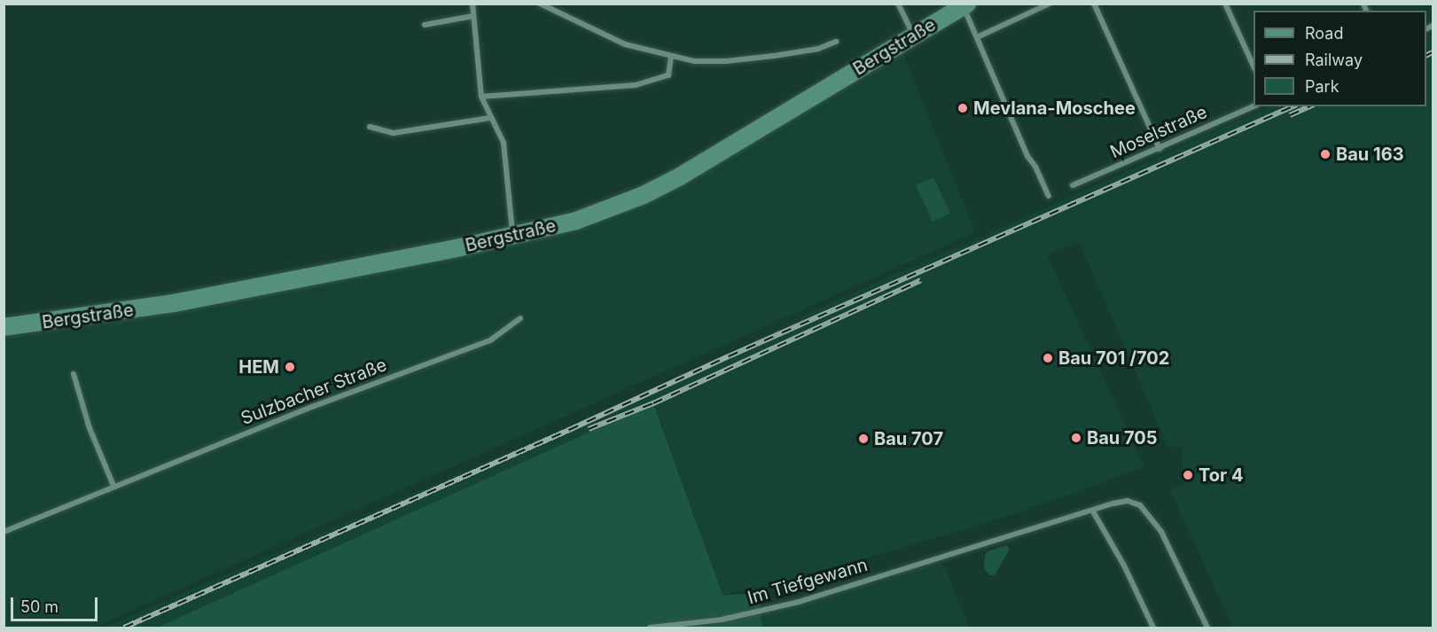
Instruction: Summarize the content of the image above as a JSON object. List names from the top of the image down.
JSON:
{
  "streets": {
    "main road": ["Bergstraße"],
    "street": ["Moselstraße", "Sulzbacher Straße", "Im Tiefgewann"]
  },
  "places": [
    "Mevlana-Moschee",
    "Bau 163",
    "Bau 701 /702",
    "HEM",
    "Bau 705",
    "Bau 707",
    "Tor 4"
  ],
  "legend": ["Road", "Railway", "Park"],
  "scale_bar": "50 m"
}
